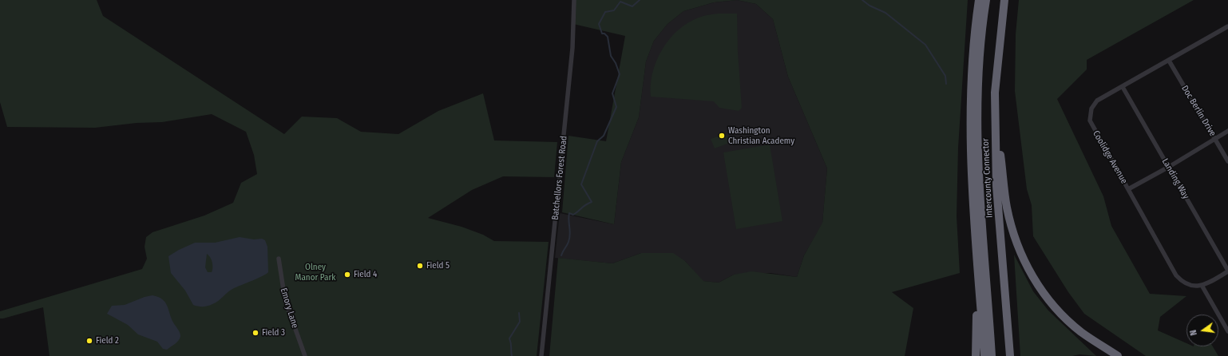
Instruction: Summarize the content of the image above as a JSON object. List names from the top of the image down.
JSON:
{
  "streets": {
    "highway": ["Intercounty Connector"],
    "street": [
      "Doc Berlin Drive",
      "Coolidge Avenue",
      "Batchellors Forest Road",
      "Landing Way",
      "Emory Lane"
    ]
  },
  "crossings": [
    ["Doc Berlin Drive", "Coolidge Avenue"],
    ["Coolidge Avenue", "Landing Way"]
  ],
  "parks": ["Olney Manor Park"],
  "places": [
    "Washington Christian Academy",
    "Field 5",
    "Field 4",
    "Field 3",
    "Field 2"
  ],
  "north": "left"
}
